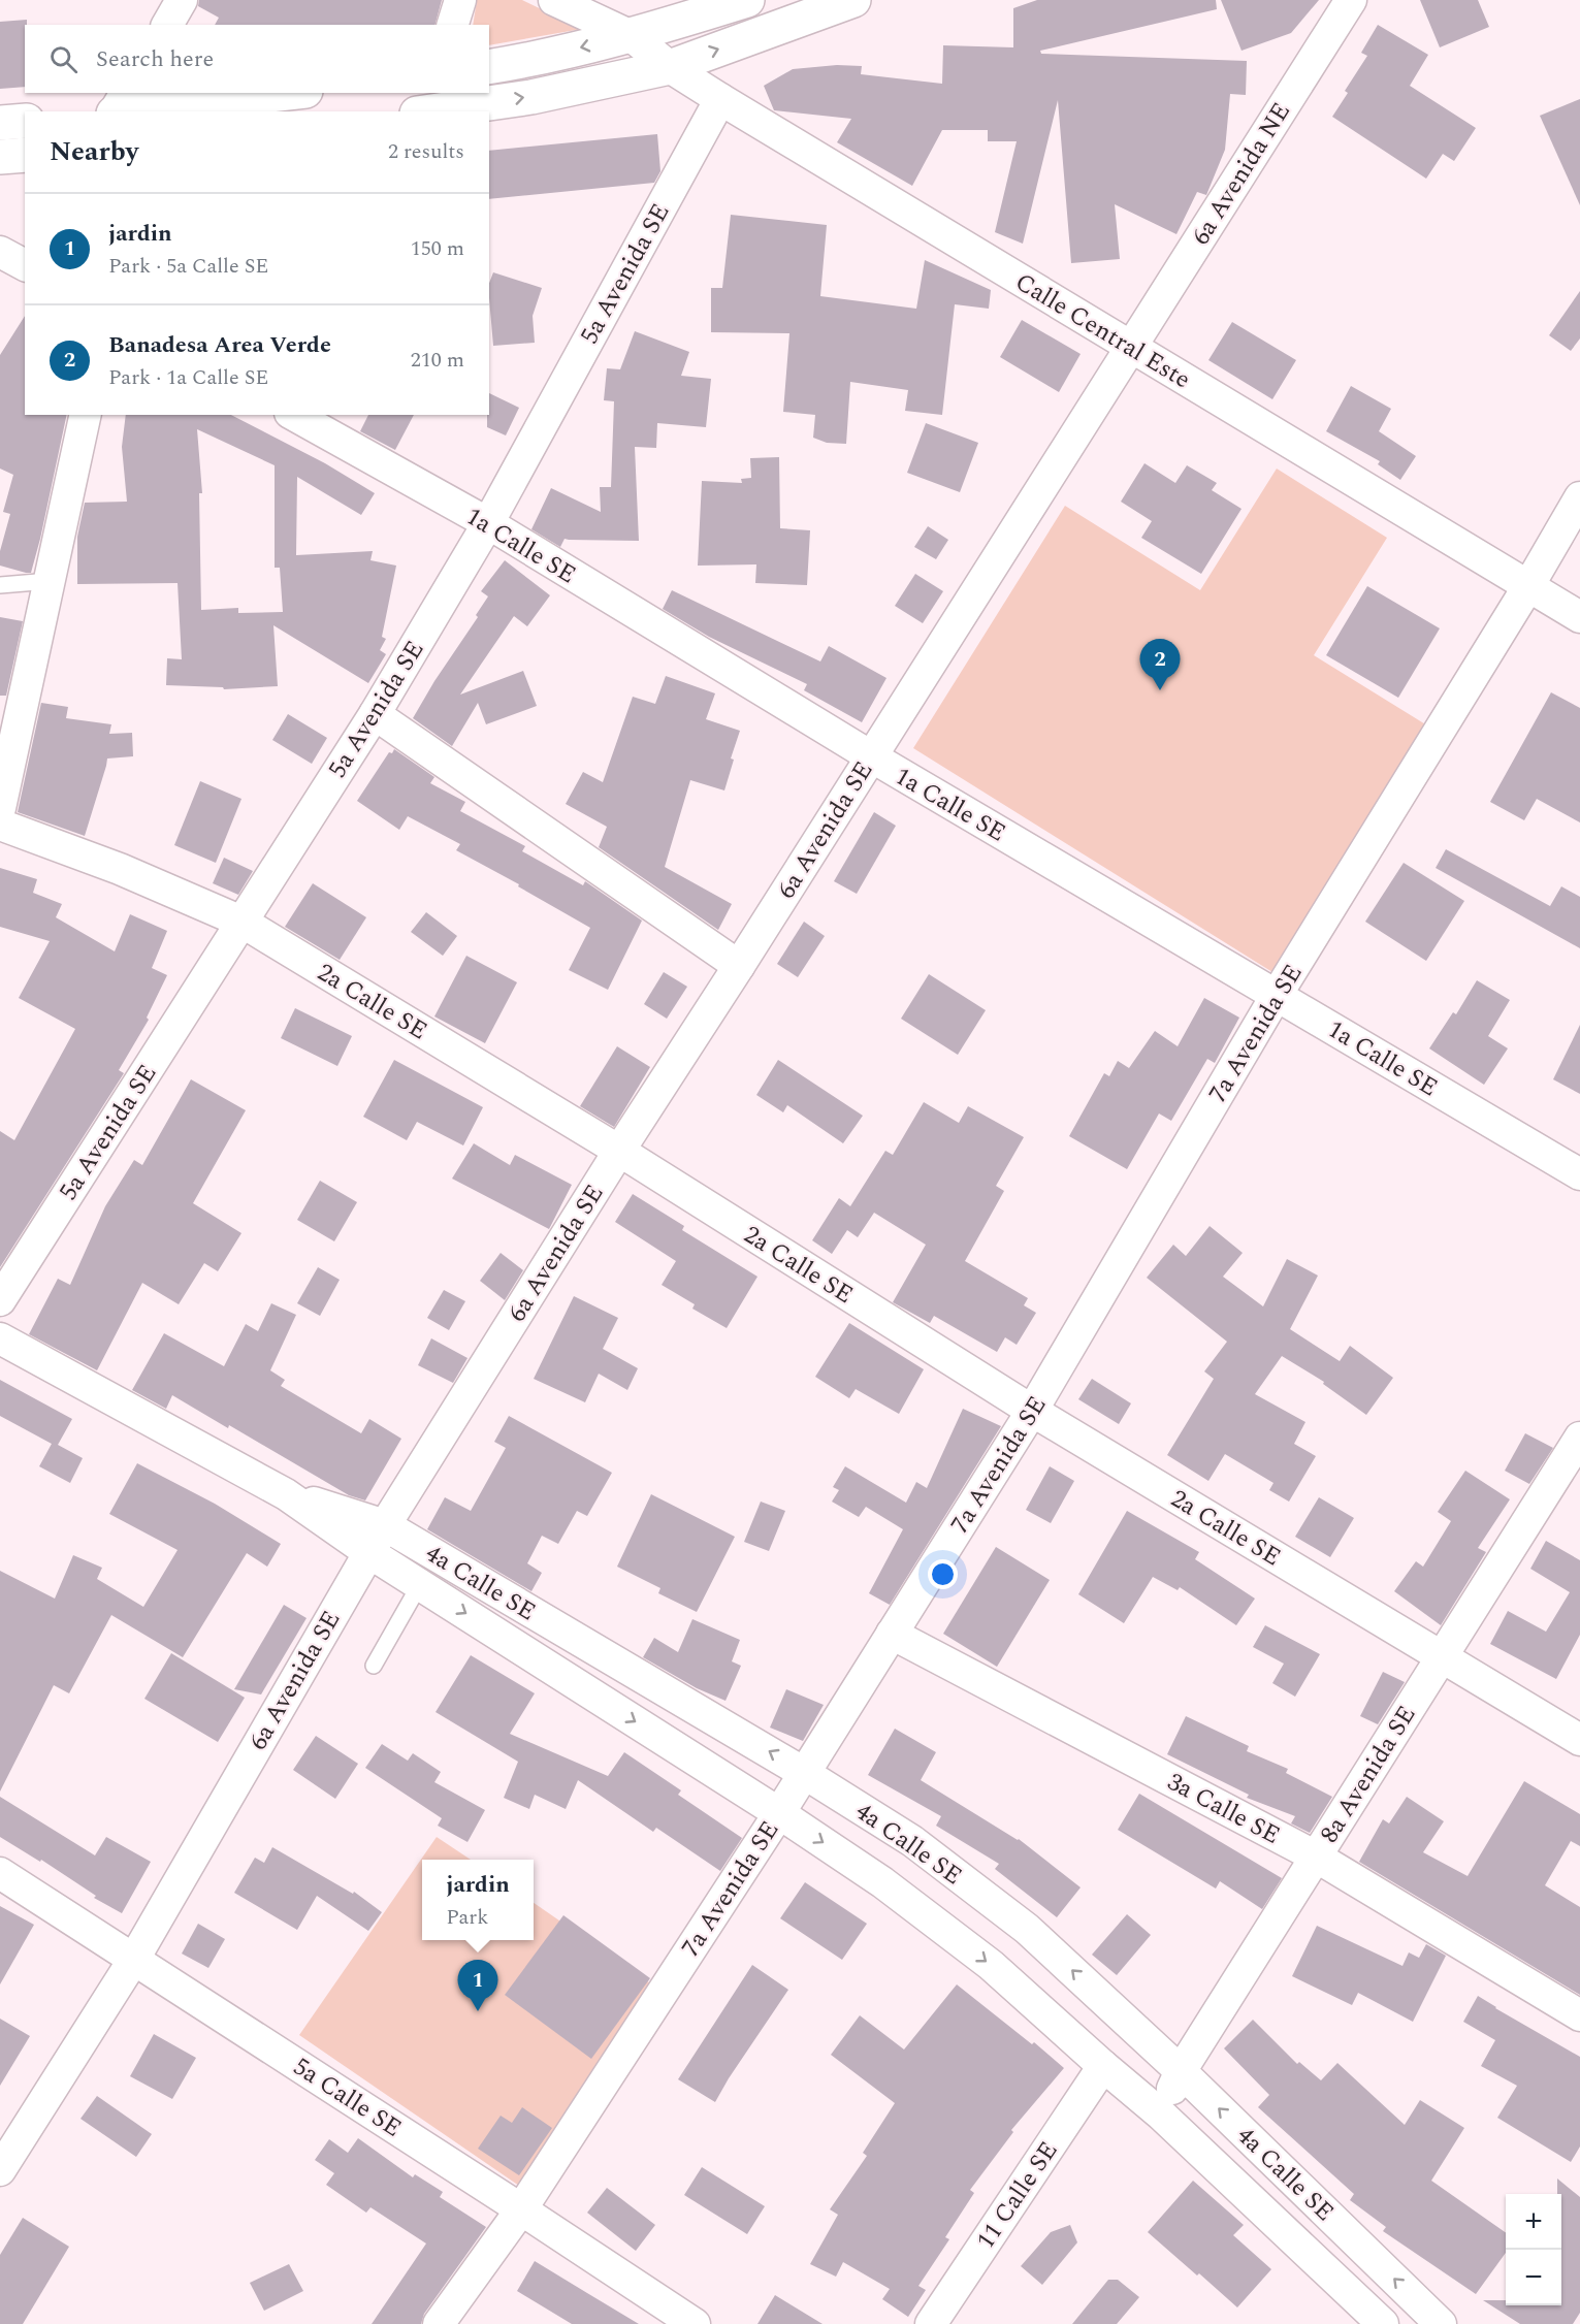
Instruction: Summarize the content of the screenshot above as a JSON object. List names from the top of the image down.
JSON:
{
  "streets": {
    "street": [
      "6a Avenida NE",
      "5a Avenida SE",
      "Calle Central Este",
      "1a Calle SE",
      "6a Avenida SE",
      "2a Calle SE",
      "7a Avenida SE",
      "4a Calle SE",
      "8a Avenida SE",
      "3a Calle SE",
      "5a Calle SE",
      "11 Calle SE"
    ]
  },
  "crossings": [
    ["6a Avenida NE", "Calle Central Este"],
    ["6a Avenida NE", "6a Avenida SE"],
    ["5a Avenida SE", "Calle Central Este"],
    ["5a Avenida SE", "1a Calle SE"],
    ["5a Avenida SE", "2a Calle SE"],
    ["Calle Central Este", "6a Avenida SE"],
    ["Calle Central Este", "7a Avenida SE"],
    ["1a Calle SE", "6a Avenida SE"],
    ["1a Calle SE", "7a Avenida SE"],
    ["6a Avenida SE", "2a Calle SE"],
    ["6a Avenida SE", "4a Calle SE"],
    ["6a Avenida SE", "5a Calle SE"],
    ["2a Calle SE", "7a Avenida SE"],
    ["2a Calle SE", "8a Avenida SE"],
    ["7a Avenida SE", "4a Calle SE"],
    ["7a Avenida SE", "3a Calle SE"],
    ["7a Avenida SE", "5a Calle SE"],
    ["4a Calle SE", "8a Avenida SE"],
    ["4a Calle SE", "11 Calle SE"],
    ["8a Avenida SE", "3a Calle SE"]
  ],
  "page": {
    "search": "Search here",
    "heading": ["Nearby", "2 results"],
    "list": [
      {
        "mark": "1",
        "name": "jardin",
        "note": "Park · 5a Calle SE",
        "value": "150 m"
      },
      {
        "mark": "2",
        "name": "Banadesa Area Verde",
        "note": "Park · 1a Calle SE",
        "value": "210 m"
      }
    ],
    "pins": ["2", "1"],
    "popup": ["jardin", "Park"],
    "map_buttons": ["+", "−"]
  }
}
